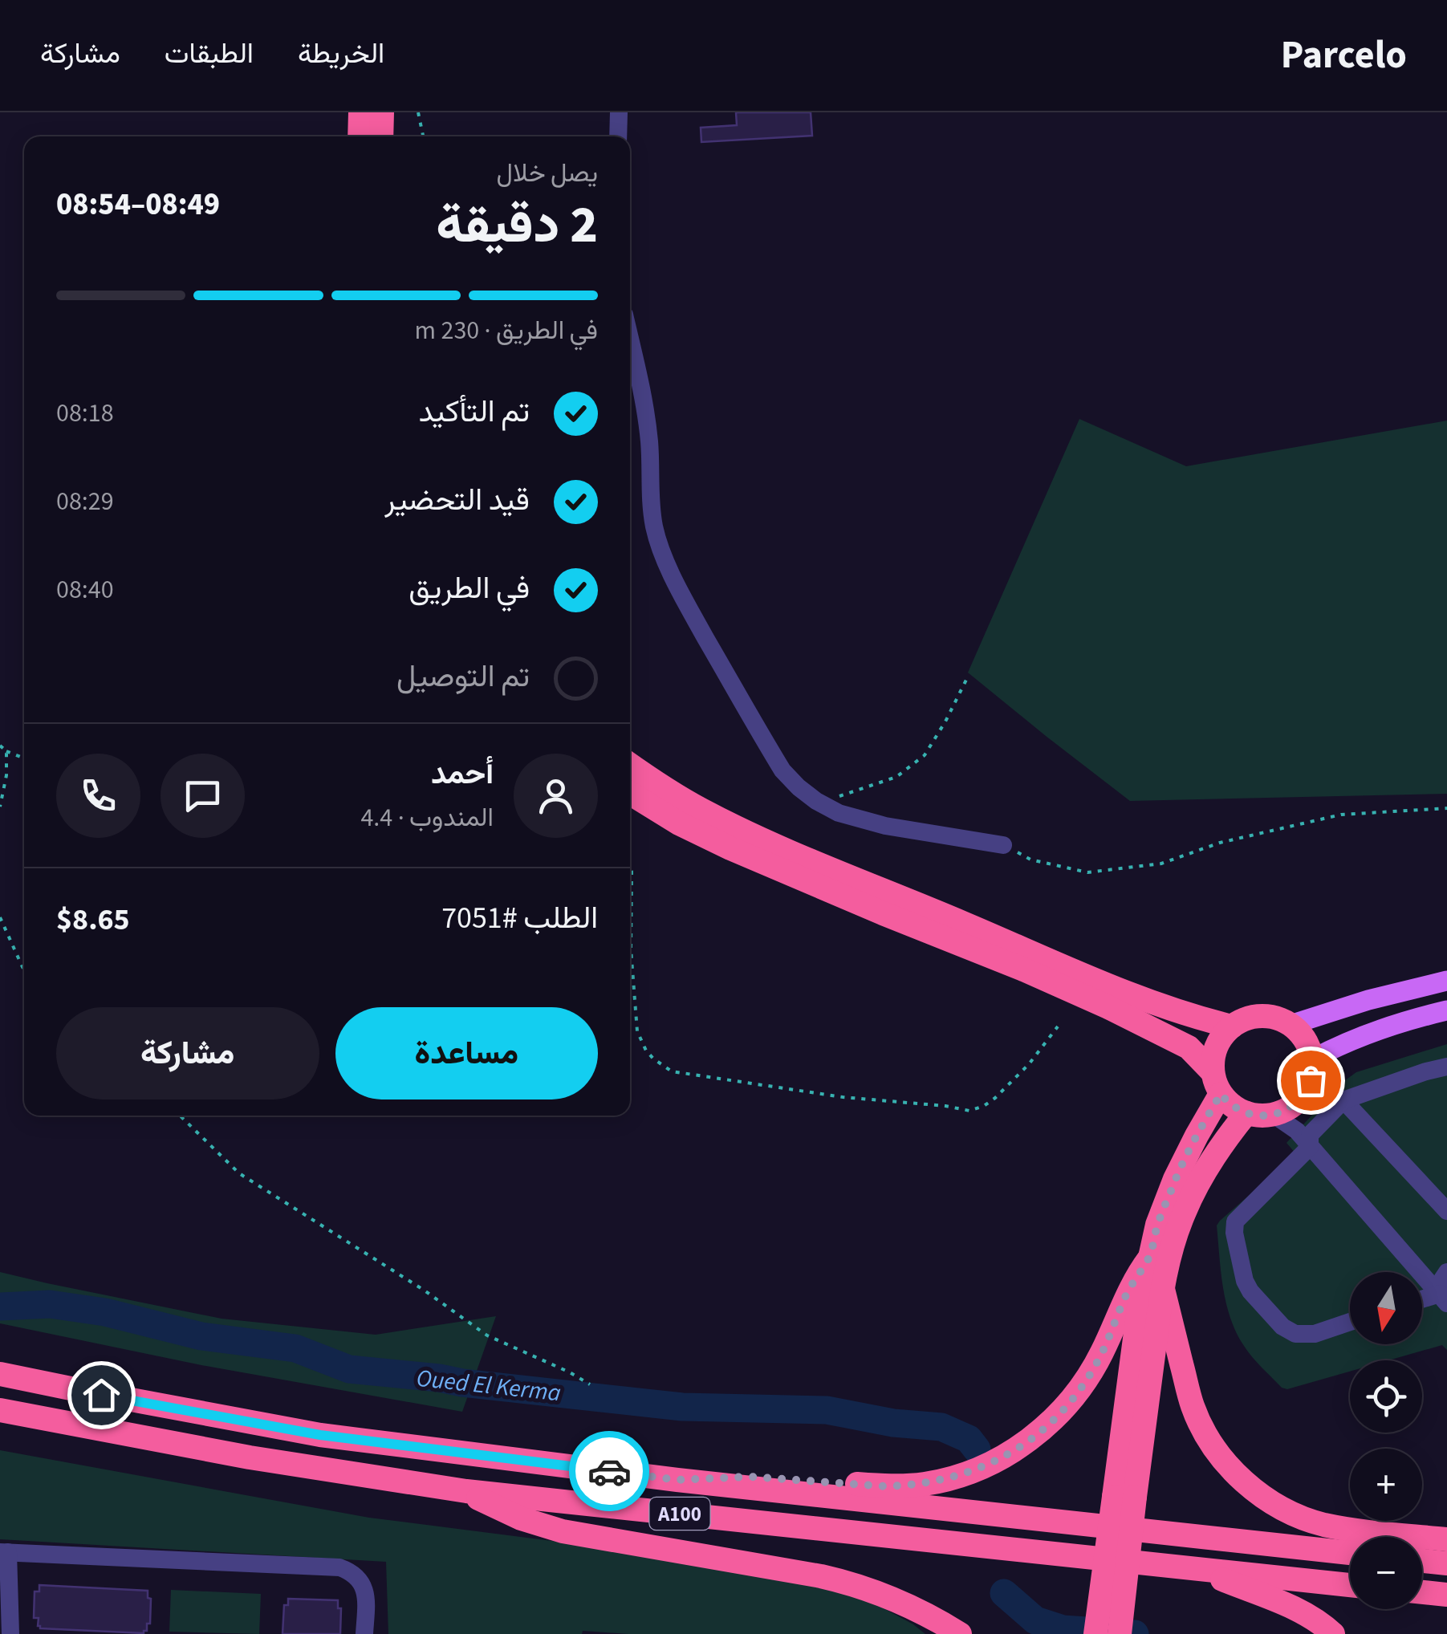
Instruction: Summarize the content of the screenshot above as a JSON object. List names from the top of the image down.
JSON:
{
  "streets": {
    "highway": ["A100"]
  },
  "water": ["Oued El Kerma"],
  "north": "bottom",
  "page": {
    "header": "Parcelo",
    "nav": ["الخريطة", "الطبقات", "مشاركة"],
    "heading": ["2 دقيقة", "يصل خلال", "08:49–08:54"],
    "panel": [
      "أحمد",
      "المندوب · 4.4",
      "الطلب #7051",
      "$8.65"
    ],
    "bar": "في الطريق · 230 m",
    "list": [
      ["تم التأكيد", "08:18"],
      ["قيد التحضير", "08:29"],
      ["في الطريق", "08:40"],
      "تم التوصيل"
    ],
    "buttons": ["مساعدة", "مشاركة"],
    "map_buttons": ["+", "−"]
  }
}
